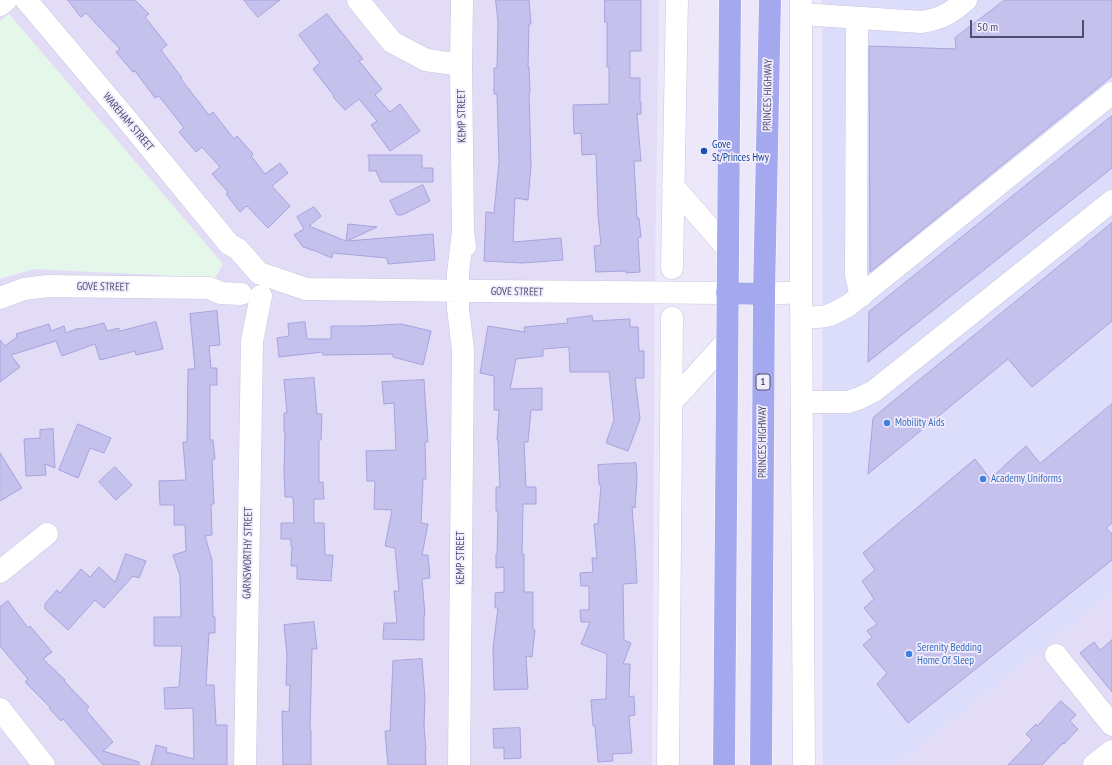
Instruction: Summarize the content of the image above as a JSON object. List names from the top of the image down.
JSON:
{
  "streets": {
    "highway": ["PRINCES HIGHWAY", "1"],
    "street": [
      "KEMP STREET",
      "WAREHAM STREET",
      "GOVE STREET",
      "GARNSWORTHY STREET"
    ]
  },
  "crossings": [
    ["KEMP STREET", "GOVE STREET"],
    ["WAREHAM STREET", "GOVE STREET"],
    ["WAREHAM STREET", "GARNSWORTHY STREET"],
    ["GOVE STREET", "GARNSWORTHY STREET"]
  ],
  "places": [
    "Gove St/Princes Hwy",
    "Mobility Aids",
    "Academy Uniforms",
    "Serenity Bedding Home Of Sleep"
  ],
  "scale_bar": "50 m"
}
